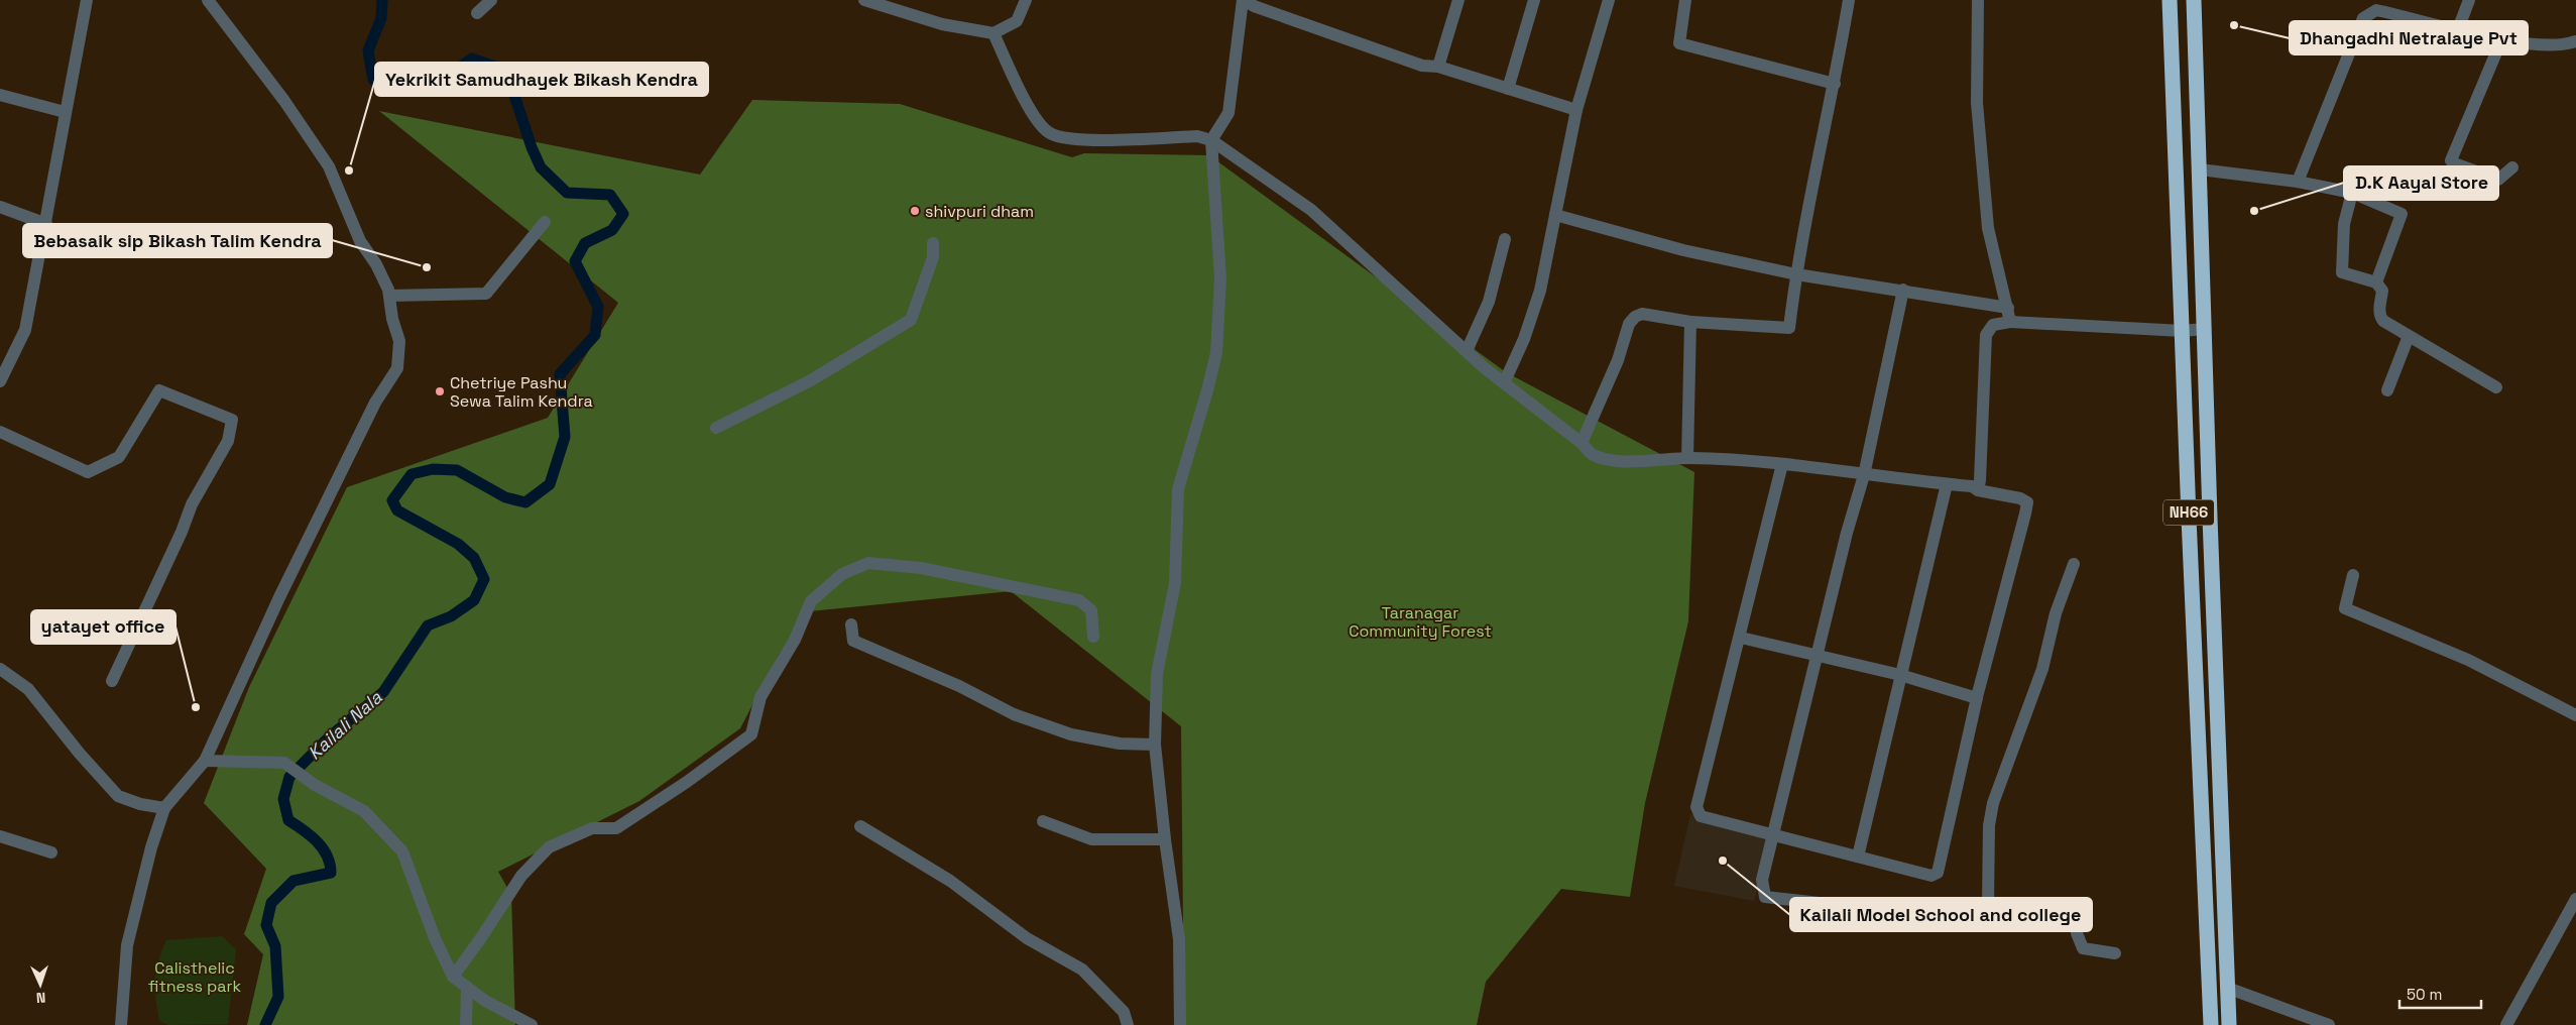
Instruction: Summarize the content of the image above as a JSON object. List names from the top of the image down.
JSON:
{
  "streets": {
    "highway": ["NH66"]
  },
  "water": ["Kailali Nala"],
  "parks": ["Taranagar Community Forest", "Calisthelic fitness park"],
  "places": [
    "Dhangadhi Netralaye Pvt",
    "Yekrikit Samudhayek Bikash Kendra",
    "shivpuri dham",
    "D.K Aayal Store",
    "Bebasaik sip Bikash Talim Kendra",
    "Chetriye Pashu Sewa Talim Kendra",
    "yatayet office",
    "Kailali Model School and college"
  ],
  "scale_bar": "50 m",
  "north": "bottom"
}
